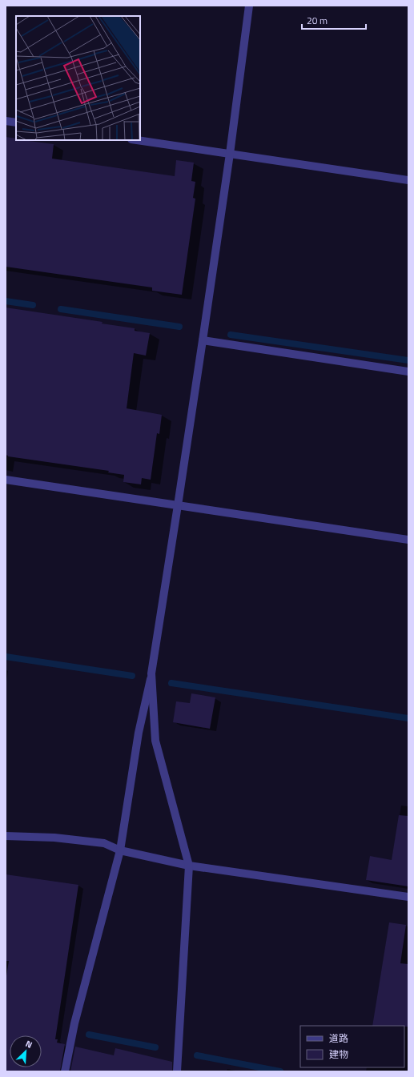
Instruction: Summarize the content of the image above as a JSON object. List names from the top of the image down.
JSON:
{
  "legend": ["道路", "建物"],
  "scale_bar": "20 m",
  "north": "top right"
}
